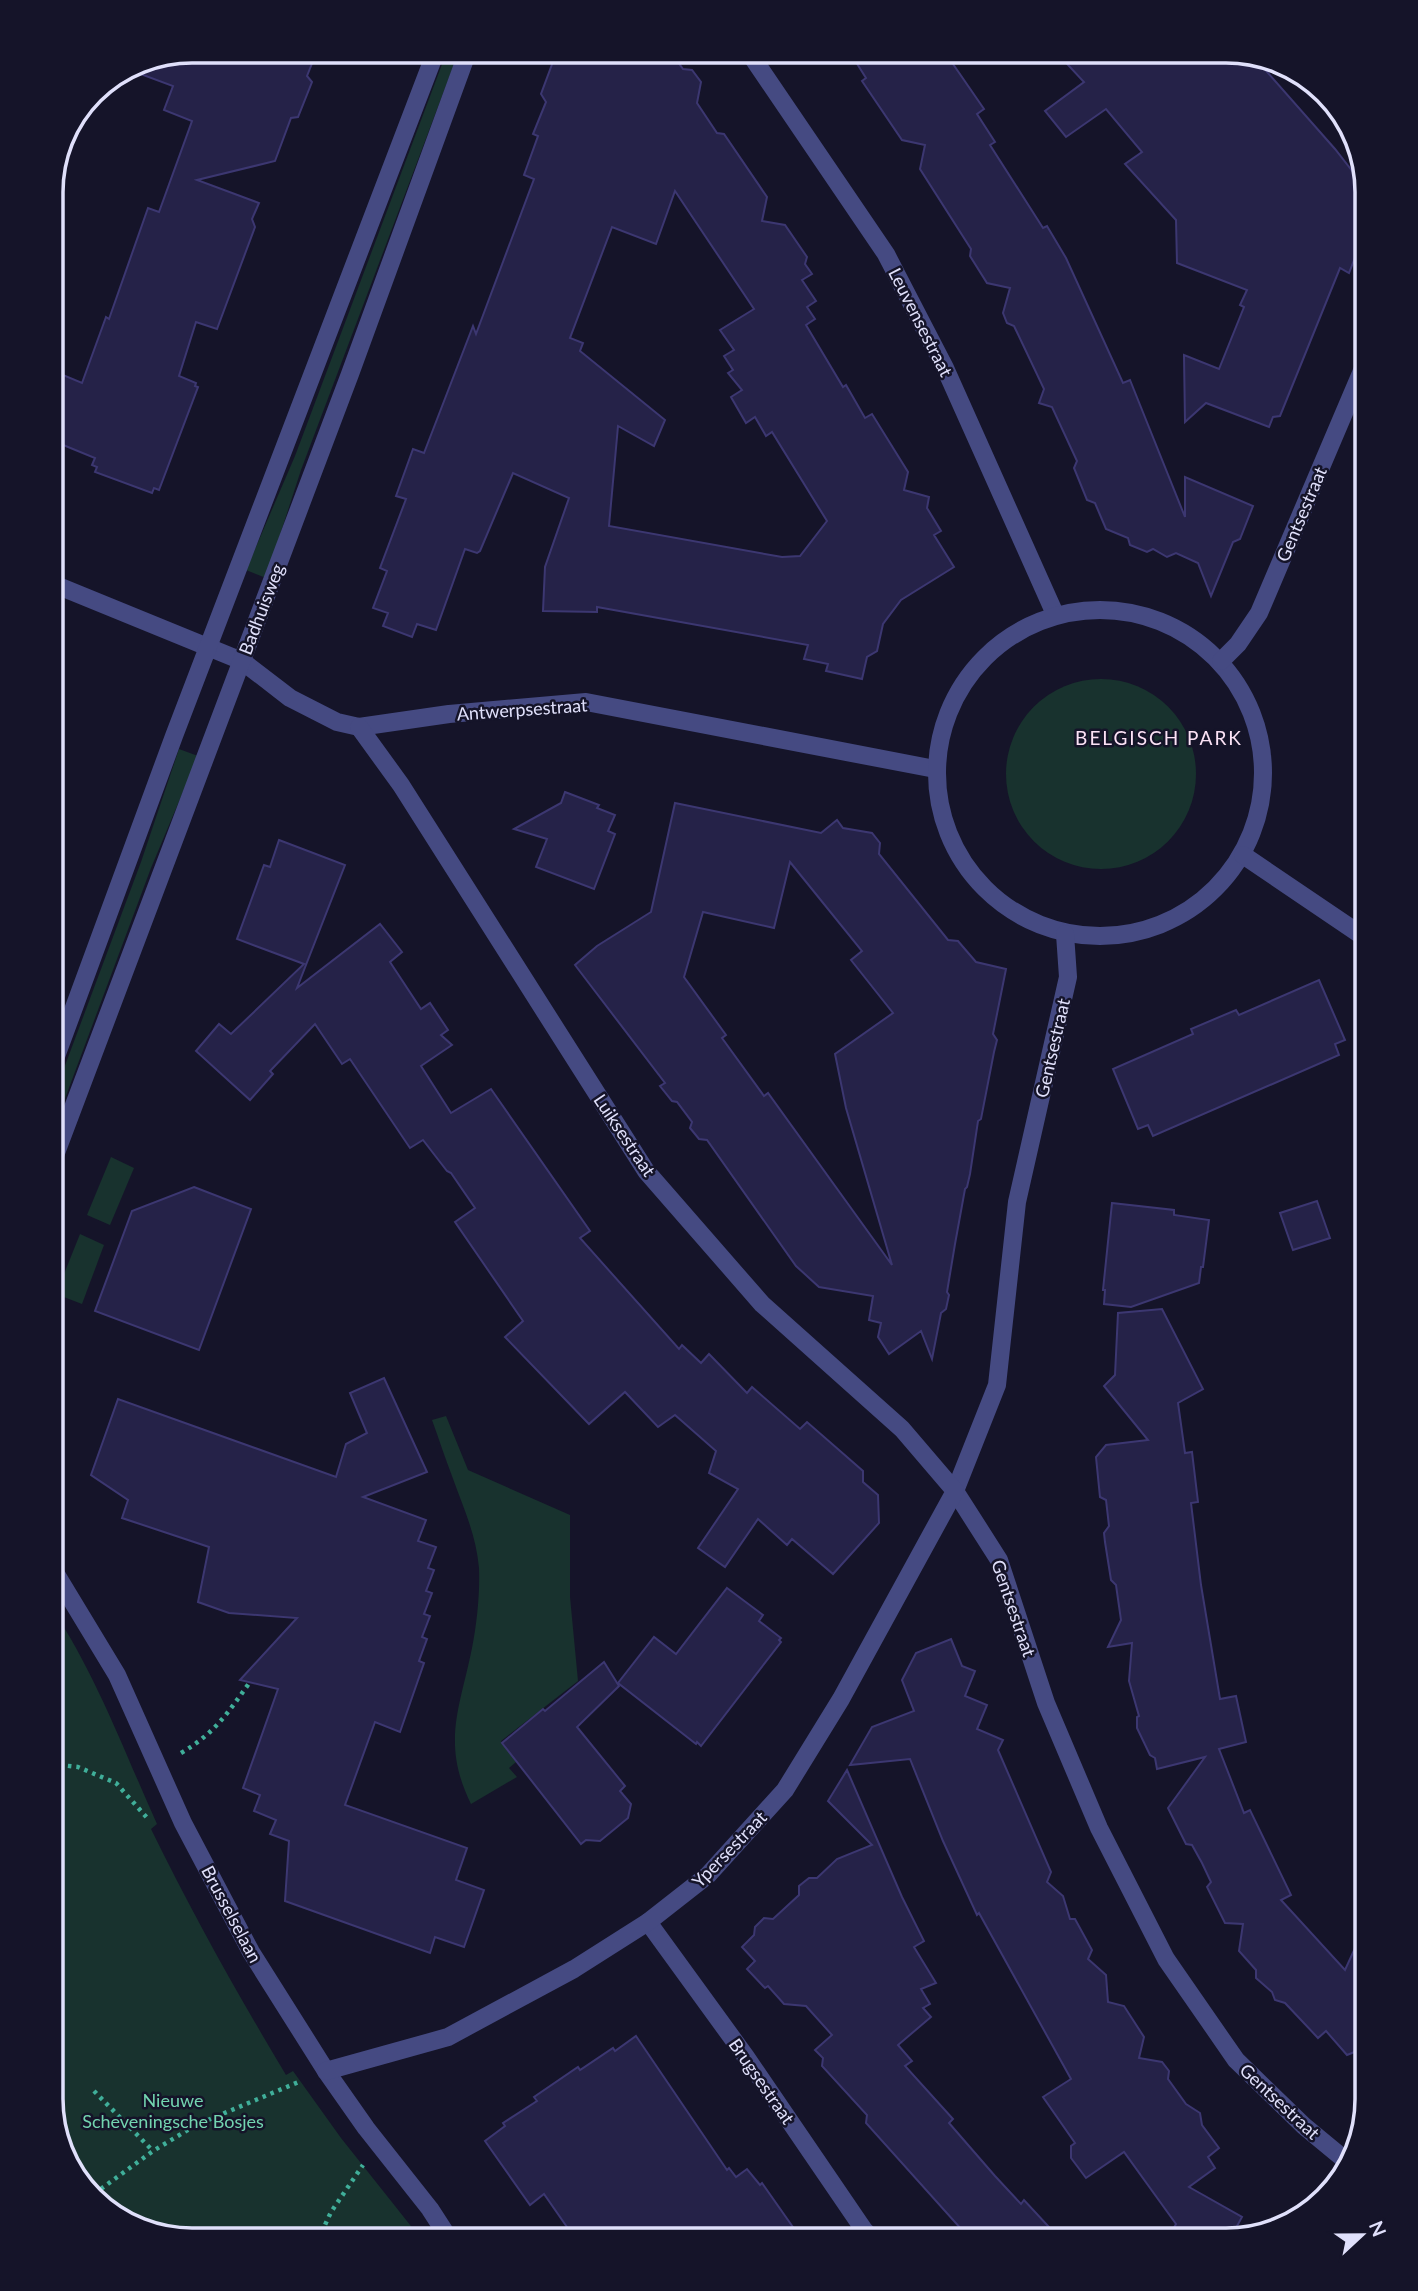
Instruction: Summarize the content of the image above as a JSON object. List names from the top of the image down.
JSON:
{
  "streets": {
    "street": [
      "Leuvensestraat",
      "Gentsestraat",
      "Badhuisweg",
      "Antwerpsestraat",
      "Luiksestraat",
      "Ypersestraat",
      "Brusselselaan",
      "Brugsestraat"
    ]
  },
  "crossings": [
    ["Gentsestraat", "Luiksestraat"],
    ["Gentsestraat", "Ypersestraat"],
    ["Badhuisweg", "Antwerpsestraat"],
    ["Antwerpsestraat", "Luiksestraat"],
    ["Luiksestraat", "Ypersestraat"],
    ["Ypersestraat", "Brusselselaan"],
    ["Ypersestraat", "Brugsestraat"]
  ],
  "districts": ["BELGISCH PARK"],
  "parks": ["Nieuwe Scheveningsche Bosjes"],
  "north": "right"
}
